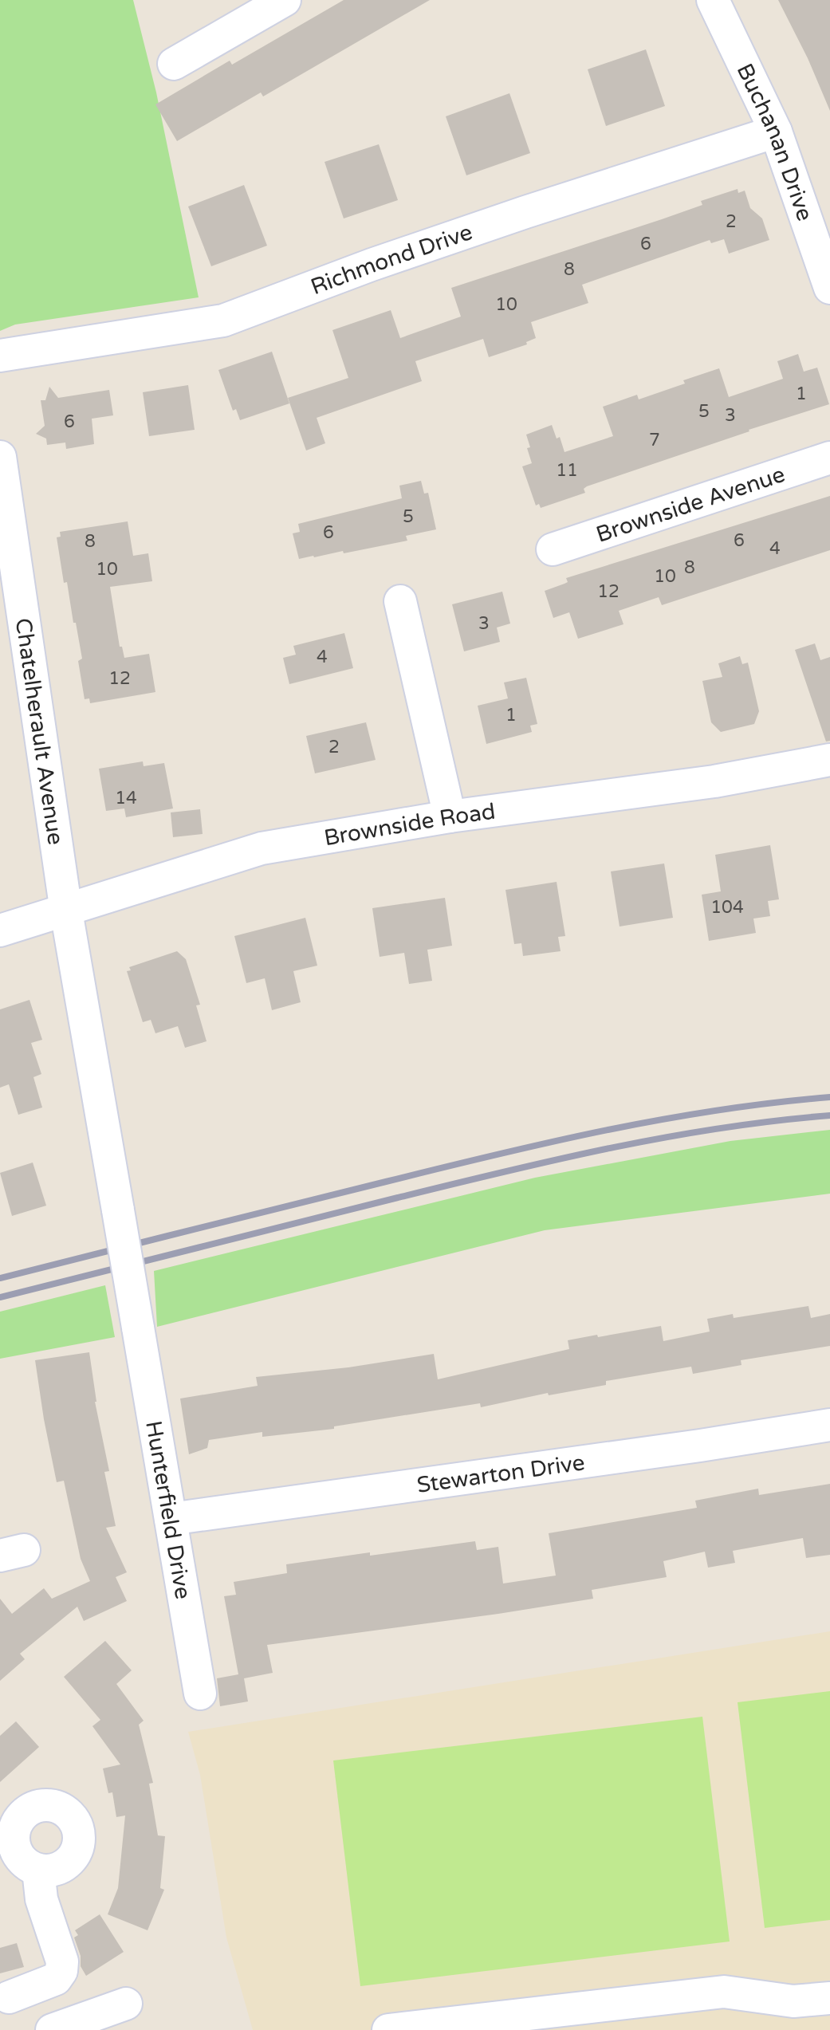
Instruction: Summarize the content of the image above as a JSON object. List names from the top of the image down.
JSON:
{
  "streets": {
    "street": [
      "Buchanan Drive",
      "Richmond Drive",
      "Brownside Avenue",
      "Chatelherault Avenue",
      "Brownside Road",
      "Stewarton Drive",
      "Hunterfield Drive"
    ]
  },
  "crossings": [
    ["Buchanan Drive", "Richmond Drive"],
    ["Chatelherault Avenue", "Brownside Road"],
    ["Chatelherault Avenue", "Hunterfield Drive"],
    ["Brownside Road", "Hunterfield Drive"],
    ["Stewarton Drive", "Hunterfield Drive"]
  ],
  "house_numbers": [
    "2",
    "6",
    "8",
    "10",
    "1",
    "5",
    "3",
    "6",
    "7",
    "11",
    "5",
    "6",
    "6",
    "8",
    "4",
    "8",
    "10",
    "10",
    "12",
    "3",
    "4",
    "12",
    "1",
    "2",
    "14",
    "104"
  ]
}
